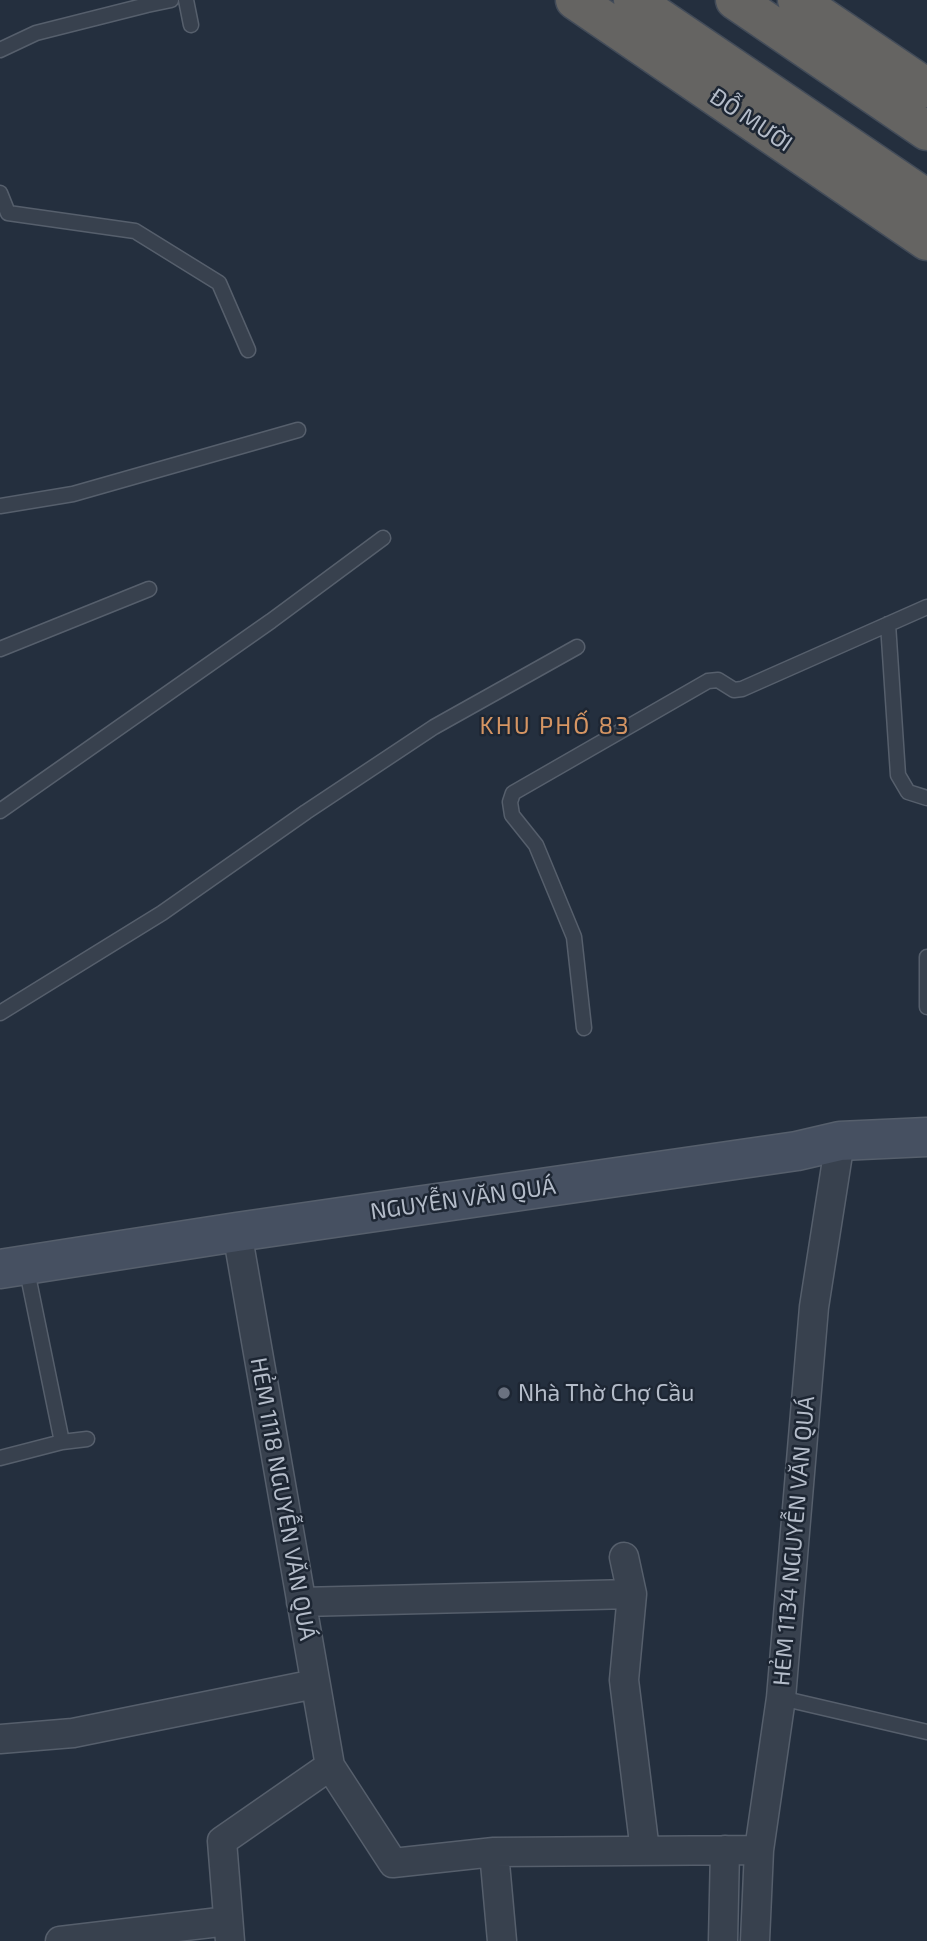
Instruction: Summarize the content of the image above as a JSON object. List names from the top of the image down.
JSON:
{
  "streets": {
    "highway": ["ĐỖ MƯỜI"],
    "main road": ["NGUYỄN VĂN QUÁ"],
    "street": ["HẺM 1118 NGUYỄN VĂN QUÁ", "HẺM 1134 NGUYỄN VĂN QUÁ"]
  },
  "crossings": [
    ["NGUYỄN VĂN QUÁ", "HẺM 1118 NGUYỄN VĂN QUÁ"],
    ["NGUYỄN VĂN QUÁ", "HẺM 1134 NGUYỄN VĂN QUÁ"]
  ],
  "districts": ["KHU PHỐ 83"],
  "places": ["Nhà Thờ Chợ Cầu"]
}
